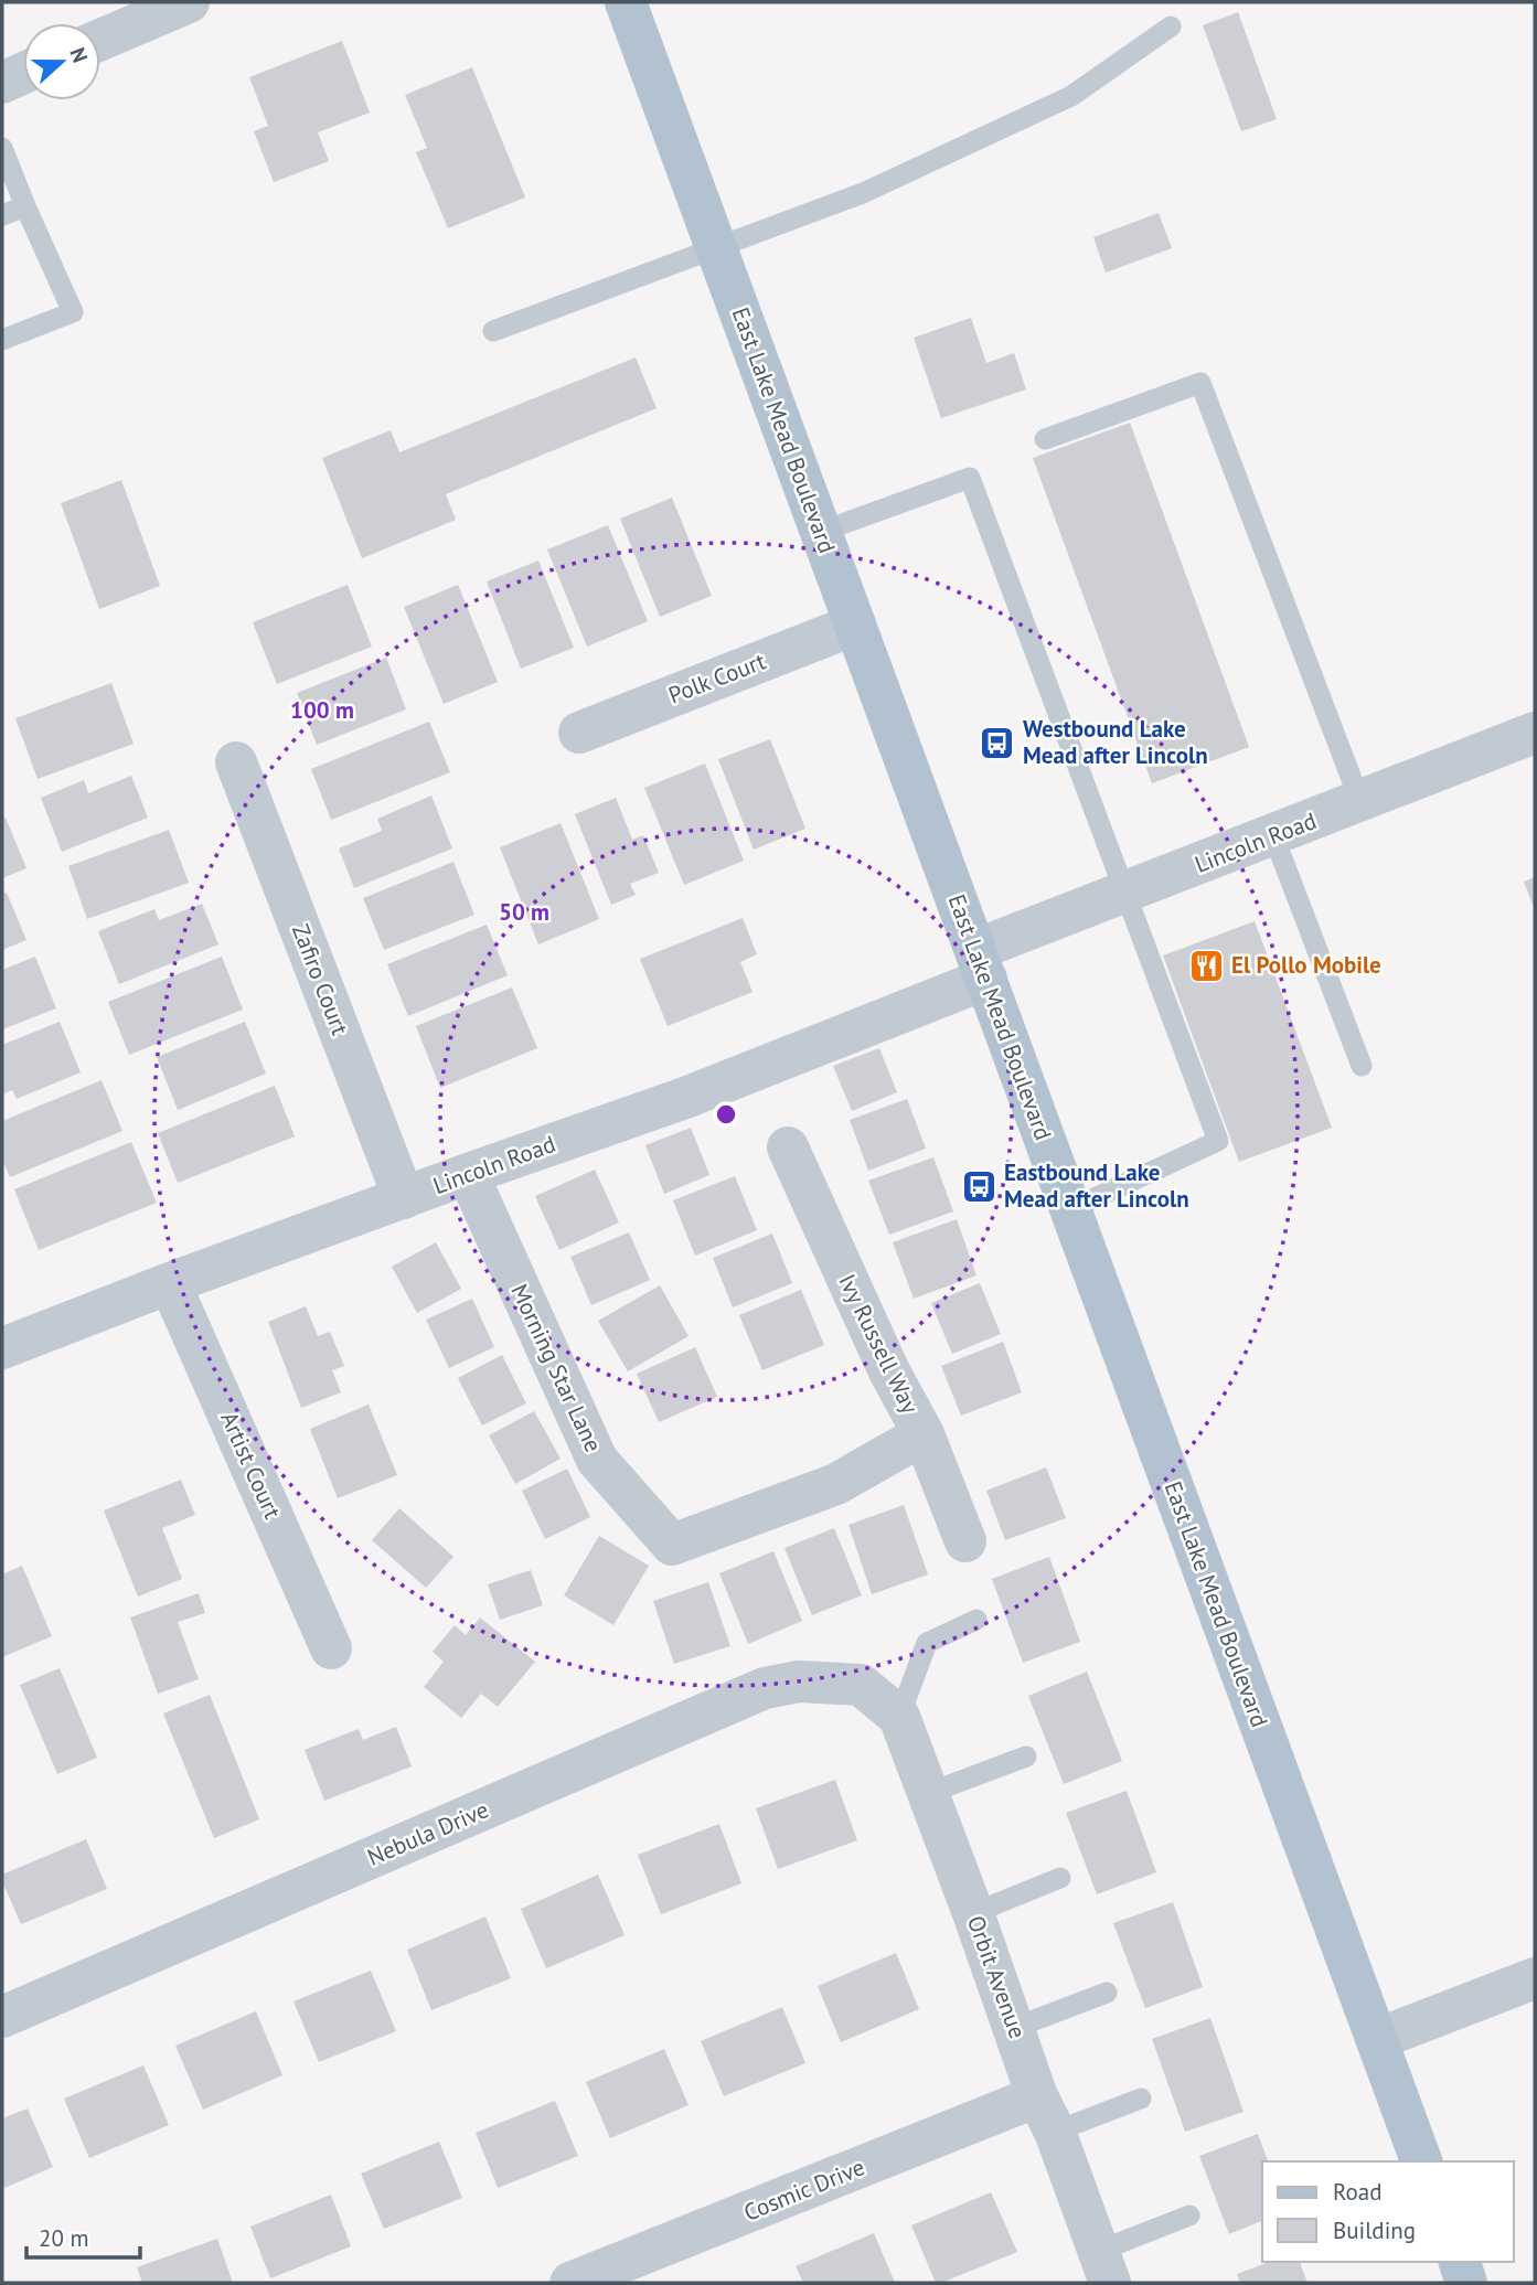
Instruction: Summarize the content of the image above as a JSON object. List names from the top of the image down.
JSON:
{
  "streets": {
    "main road": ["East Lake Mead Boulevard"],
    "street": [
      "Polk Court",
      "Lincoln Road",
      "Zafiro Court",
      "Ivy Russell Way",
      "Morning Star Lane",
      "Artist Court",
      "Nebula Drive",
      "Orbit Avenue",
      "Cosmic Drive"
    ]
  },
  "crossings": [
    ["East Lake Mead Boulevard", "Polk Court"],
    ["East Lake Mead Boulevard", "Lincoln Road"],
    ["Lincoln Road", "Zafiro Court"],
    ["Lincoln Road", "Morning Star Lane"],
    ["Lincoln Road", "Artist Court"],
    ["Ivy Russell Way", "Morning Star Lane"],
    ["Nebula Drive", "Orbit Avenue"],
    ["Orbit Avenue", "Cosmic Drive"]
  ],
  "places": {
    "bus stop": ["Westbound Lake Mead after Lincoln", "Eastbound Lake Mead after Lincoln"],
    "restaurant": ["El Pollo Mobile"]
  },
  "legend": ["Road", "Building"],
  "scale_bar": "20 m",
  "north": "right",
  "rings": ["100 m", "50 m"]
}
